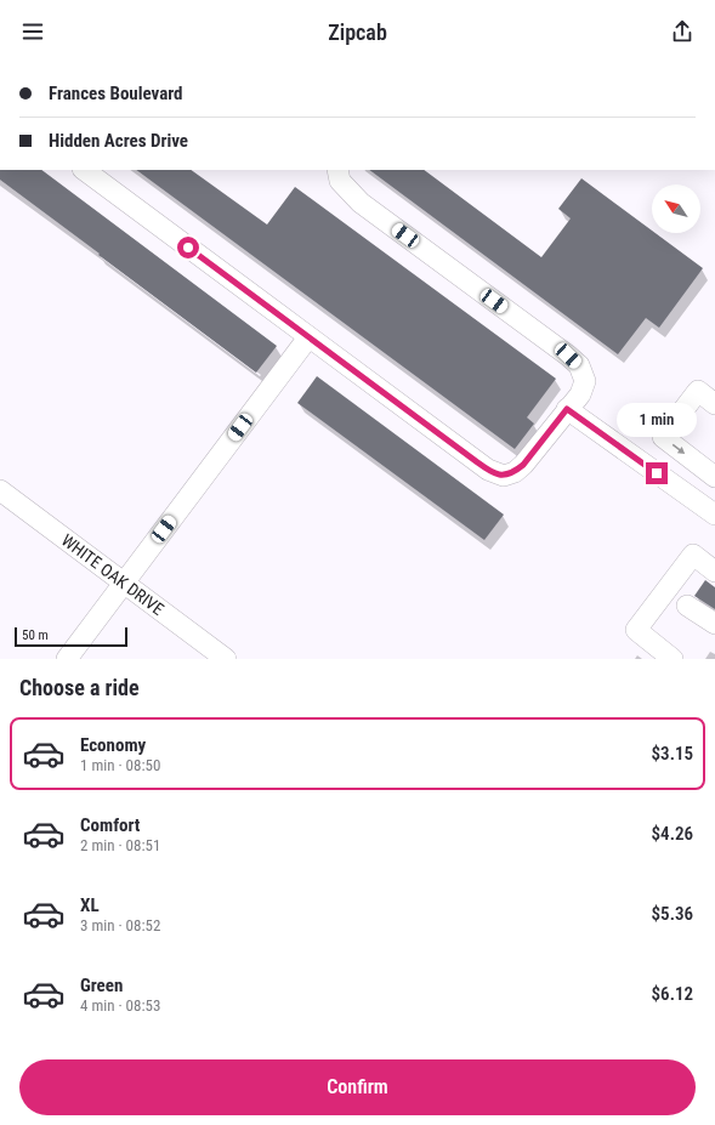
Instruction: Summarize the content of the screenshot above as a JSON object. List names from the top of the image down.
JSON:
{
  "streets": {
    "street": ["WHITE OAK DRIVE"]
  },
  "scale_bar": "50 m",
  "north": "top left",
  "page": {
    "header": "Zipcab",
    "banner": ["Frances Boulevard", "Hidden Acres Drive"],
    "bubble": "1 min",
    "scale": "50 m",
    "heading": "Choose a ride",
    "list": [
      {
        "name": "Economy",
        "note": "1 min · 08:50",
        "value": "$3.15"
      },
      {
        "name": "Comfort",
        "note": "2 min · 08:51",
        "value": "$4.26"
      },
      {
        "name": "XL",
        "note": "3 min · 08:52",
        "value": "$5.36"
      },
      {
        "name": "Green",
        "note": "4 min · 08:53",
        "value": "$6.12"
      }
    ],
    "buttons": "Confirm"
  }
}
